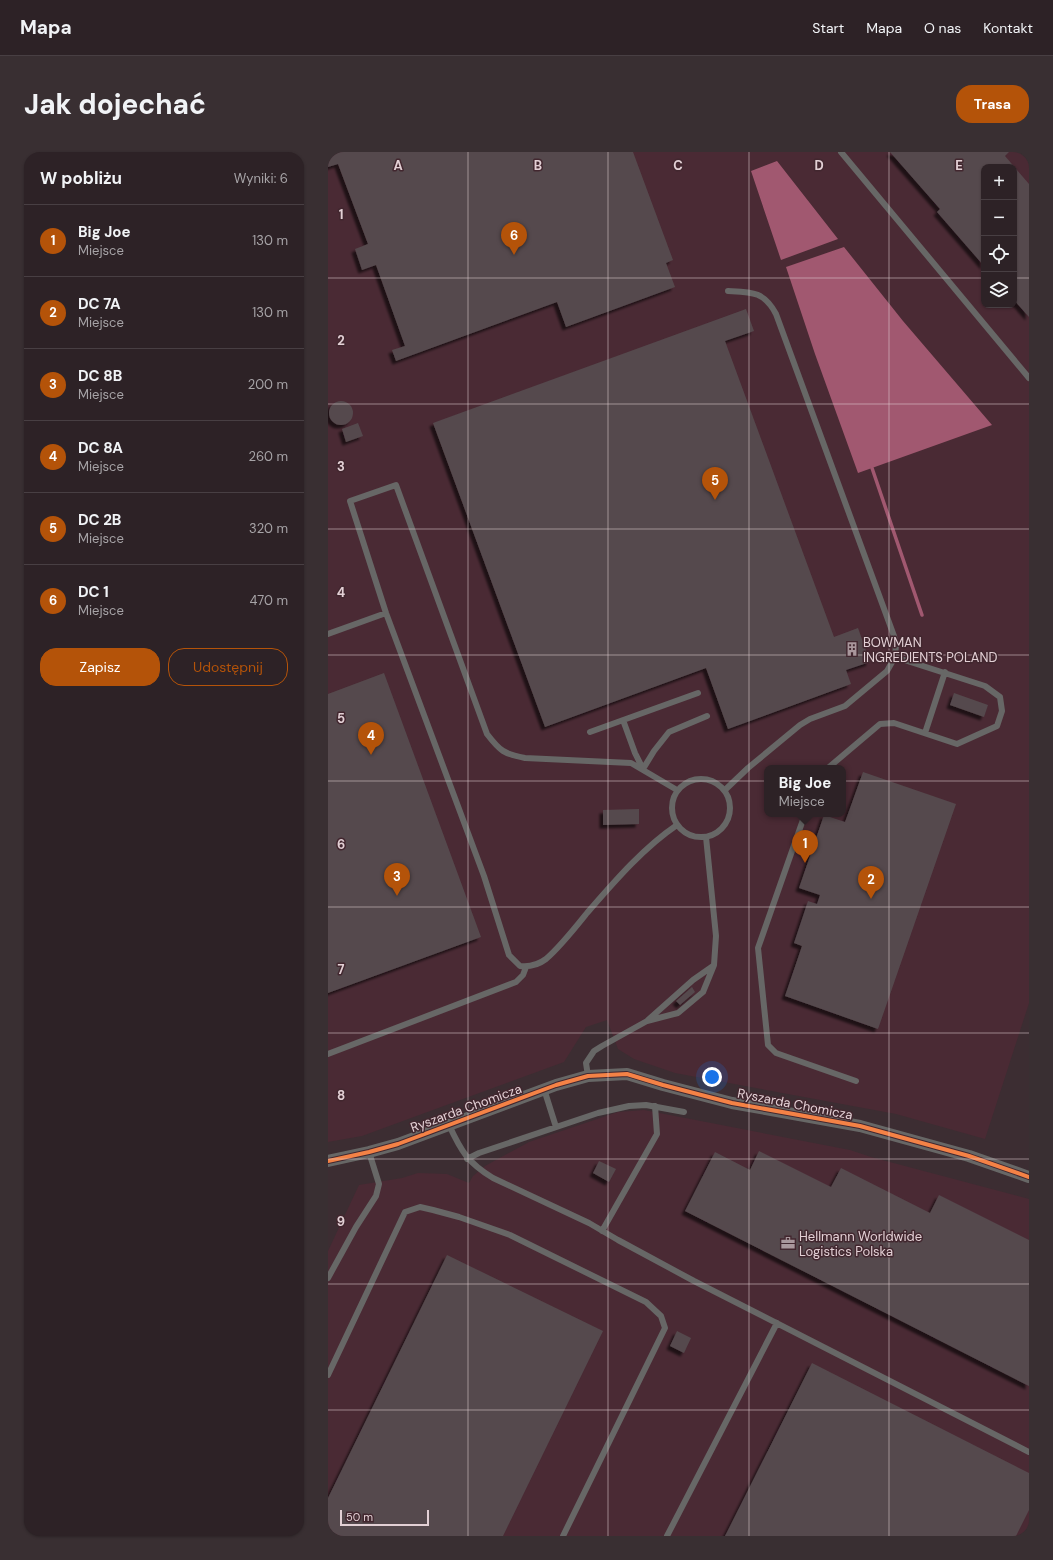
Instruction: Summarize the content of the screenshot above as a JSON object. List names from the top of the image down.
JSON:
{
  "streets": {
    "street": ["Ryszarda Chomicza"]
  },
  "places": {
    "building": ["BOWMAN INGREDIENTS POLAND"],
    "office": ["Hellmann Worldwide Logistics Polska"]
  },
  "scale_bar": "50 m",
  "page": {
    "header": "Mapa",
    "nav": [
      "Start",
      "Mapa",
      "O nas",
      "Kontakt"
    ],
    "buttons": [
      "Trasa",
      ["Zapisz", "Udostępnij"]
    ],
    "title": "Jak dojechać",
    "heading": ["W pobliżu", "Wyniki: 6"],
    "map_buttons": ["+", "−"],
    "list": [
      {
        "mark": "1",
        "name": "Big Joe",
        "note": "Miejsce",
        "value": "130 m"
      },
      {
        "mark": "2",
        "name": "DC 7A",
        "note": "Miejsce",
        "value": "130 m"
      },
      {
        "mark": "3",
        "name": "DC 8B",
        "note": "Miejsce",
        "value": "200 m"
      },
      {
        "mark": "4",
        "name": "DC 8A",
        "note": "Miejsce",
        "value": "260 m"
      },
      {
        "mark": "5",
        "name": "DC 2B",
        "note": "Miejsce",
        "value": "320 m"
      },
      {
        "mark": "6",
        "name": "DC 1",
        "note": "Miejsce",
        "value": "470 m"
      }
    ],
    "pins": [
      "6",
      "5",
      "4",
      "1",
      "3",
      "2"
    ],
    "popup": ["Big Joe", "Miejsce"],
    "scale": "50 m"
  },
  "grid": {
    "columns": [
      "A",
      "B",
      "C",
      "D",
      "E"
    ],
    "rows": [
      "1",
      "2",
      "3",
      "4",
      "5",
      "6",
      "7",
      "8",
      "9"
    ]
  }
}
